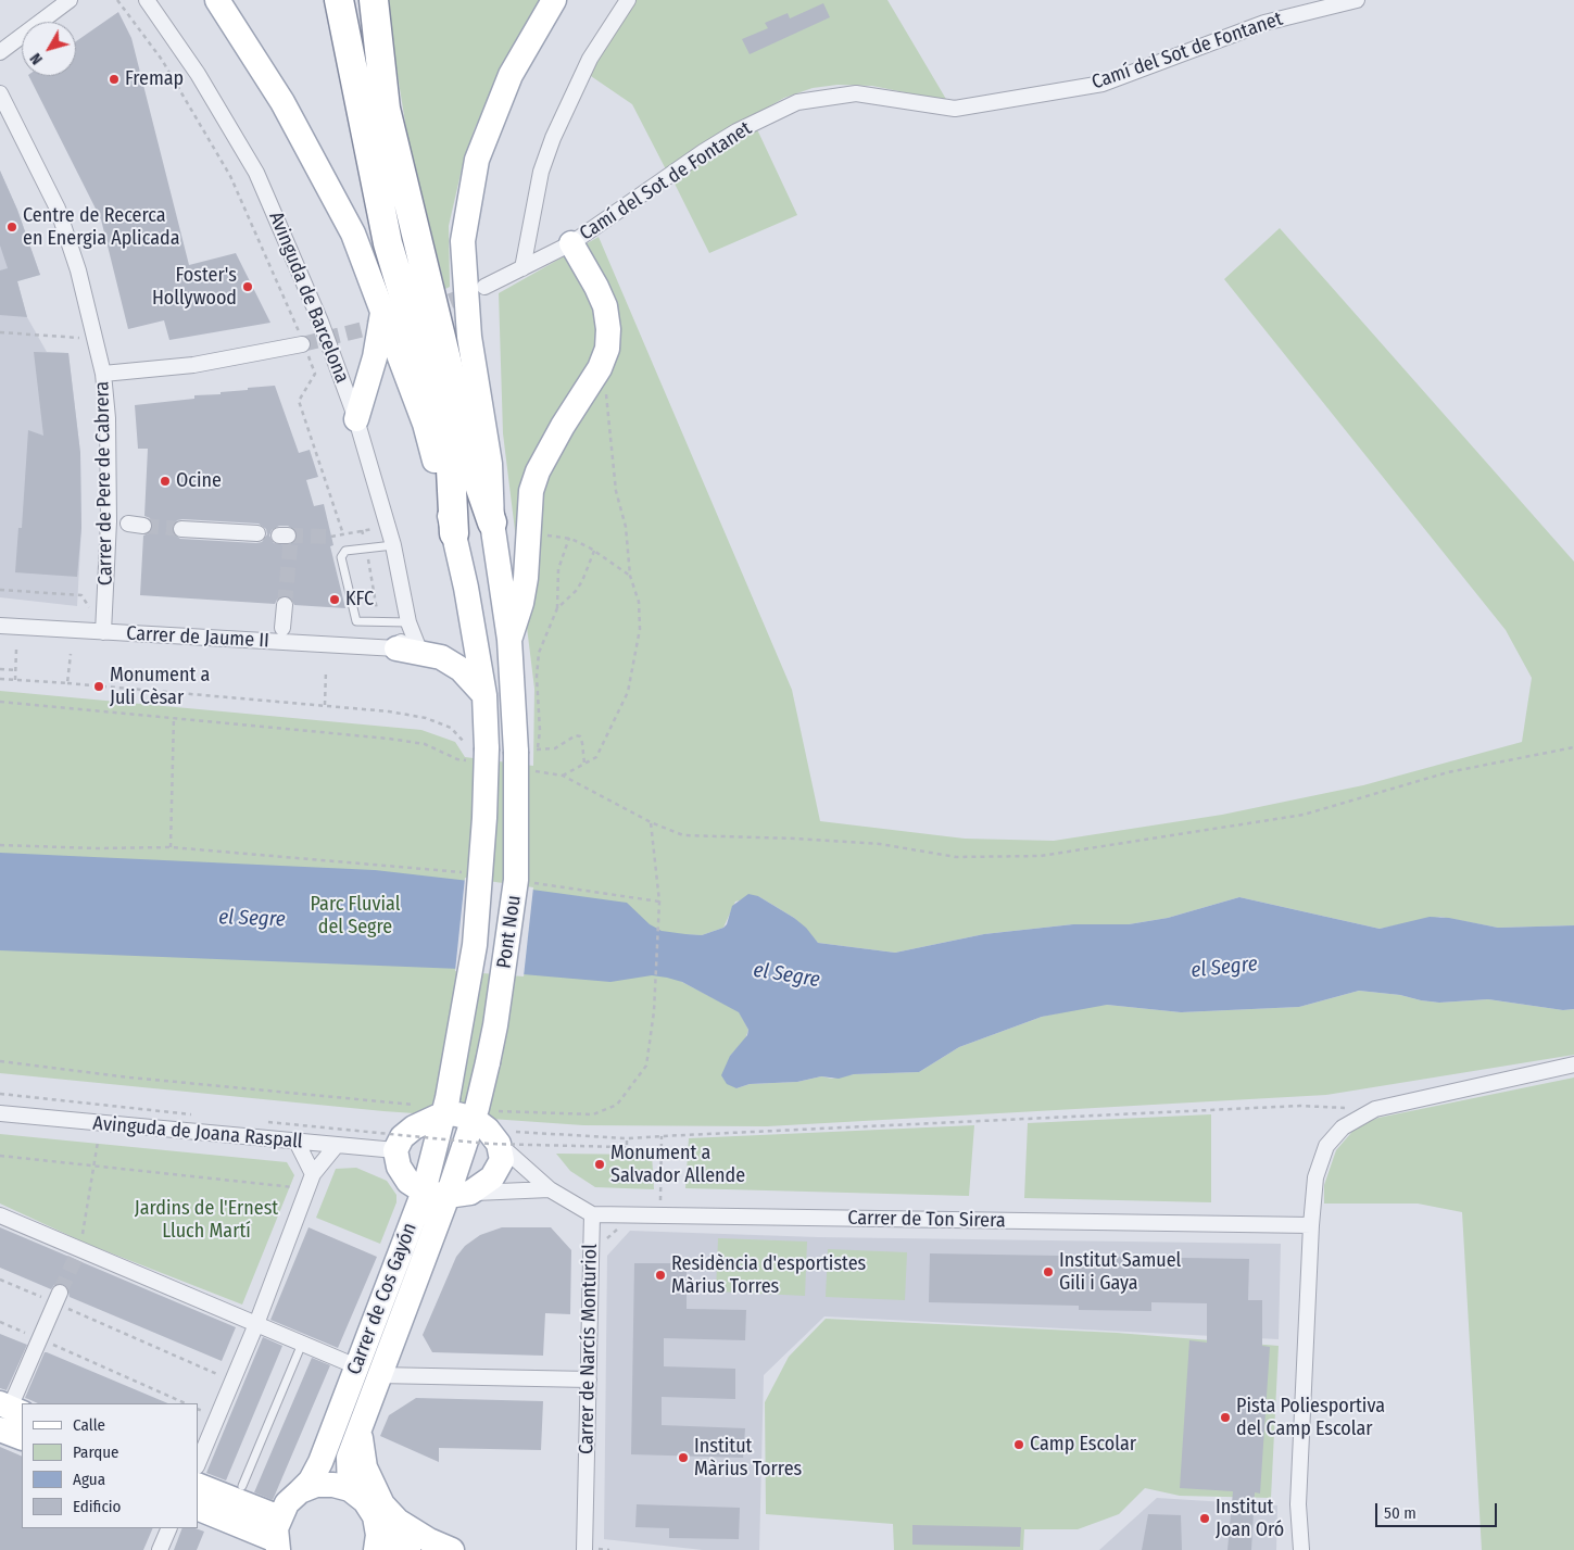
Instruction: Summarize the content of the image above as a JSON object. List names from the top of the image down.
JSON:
{
  "streets": {
    "main road": ["Pont Nou", "Carrer de Cos Gayón"],
    "street": [
      "Camí del Sot de Fontanet",
      "Avinguda de Barcelona",
      "Carrer de Pere de Cabrera",
      "Carrer de Jaume II",
      "Avinguda de Joana Raspall",
      "Carrer de Ton Sirera",
      "Carrer de Narcís Monturiol"
    ]
  },
  "crossings": [
    ["Carrer de Pere de Cabrera", "Carrer de Jaume II"],
    ["Pont Nou", "Carrer de Cos Gayón"],
    ["Carrer de Ton Sirera", "Carrer de Narcís Monturiol"]
  ],
  "water": ["el Segre"],
  "parks": ["Parc Fluvial del Segre", "Jardins de l'Ernest Lluch Martí"],
  "places": [
    "Fremap",
    "Centre de Recerca en Energia Aplicada",
    "Foster's Hollywood",
    "Ocine",
    "KFC",
    "Monument a Juli Cèsar",
    "Monument a Salvador Allende",
    "Institut Samuel Gili i Gaya",
    "Residència d'esportistes Màrius Torres",
    "Pista Poliesportiva del Camp Escolar",
    "Camp Escolar",
    "Institut Màrius Torres",
    "Institut Joan Oró"
  ],
  "legend": [
    "Calle",
    "Parque",
    "Agua",
    "Edificio"
  ],
  "scale_bar": "50 m",
  "north": "bottom left"
}
